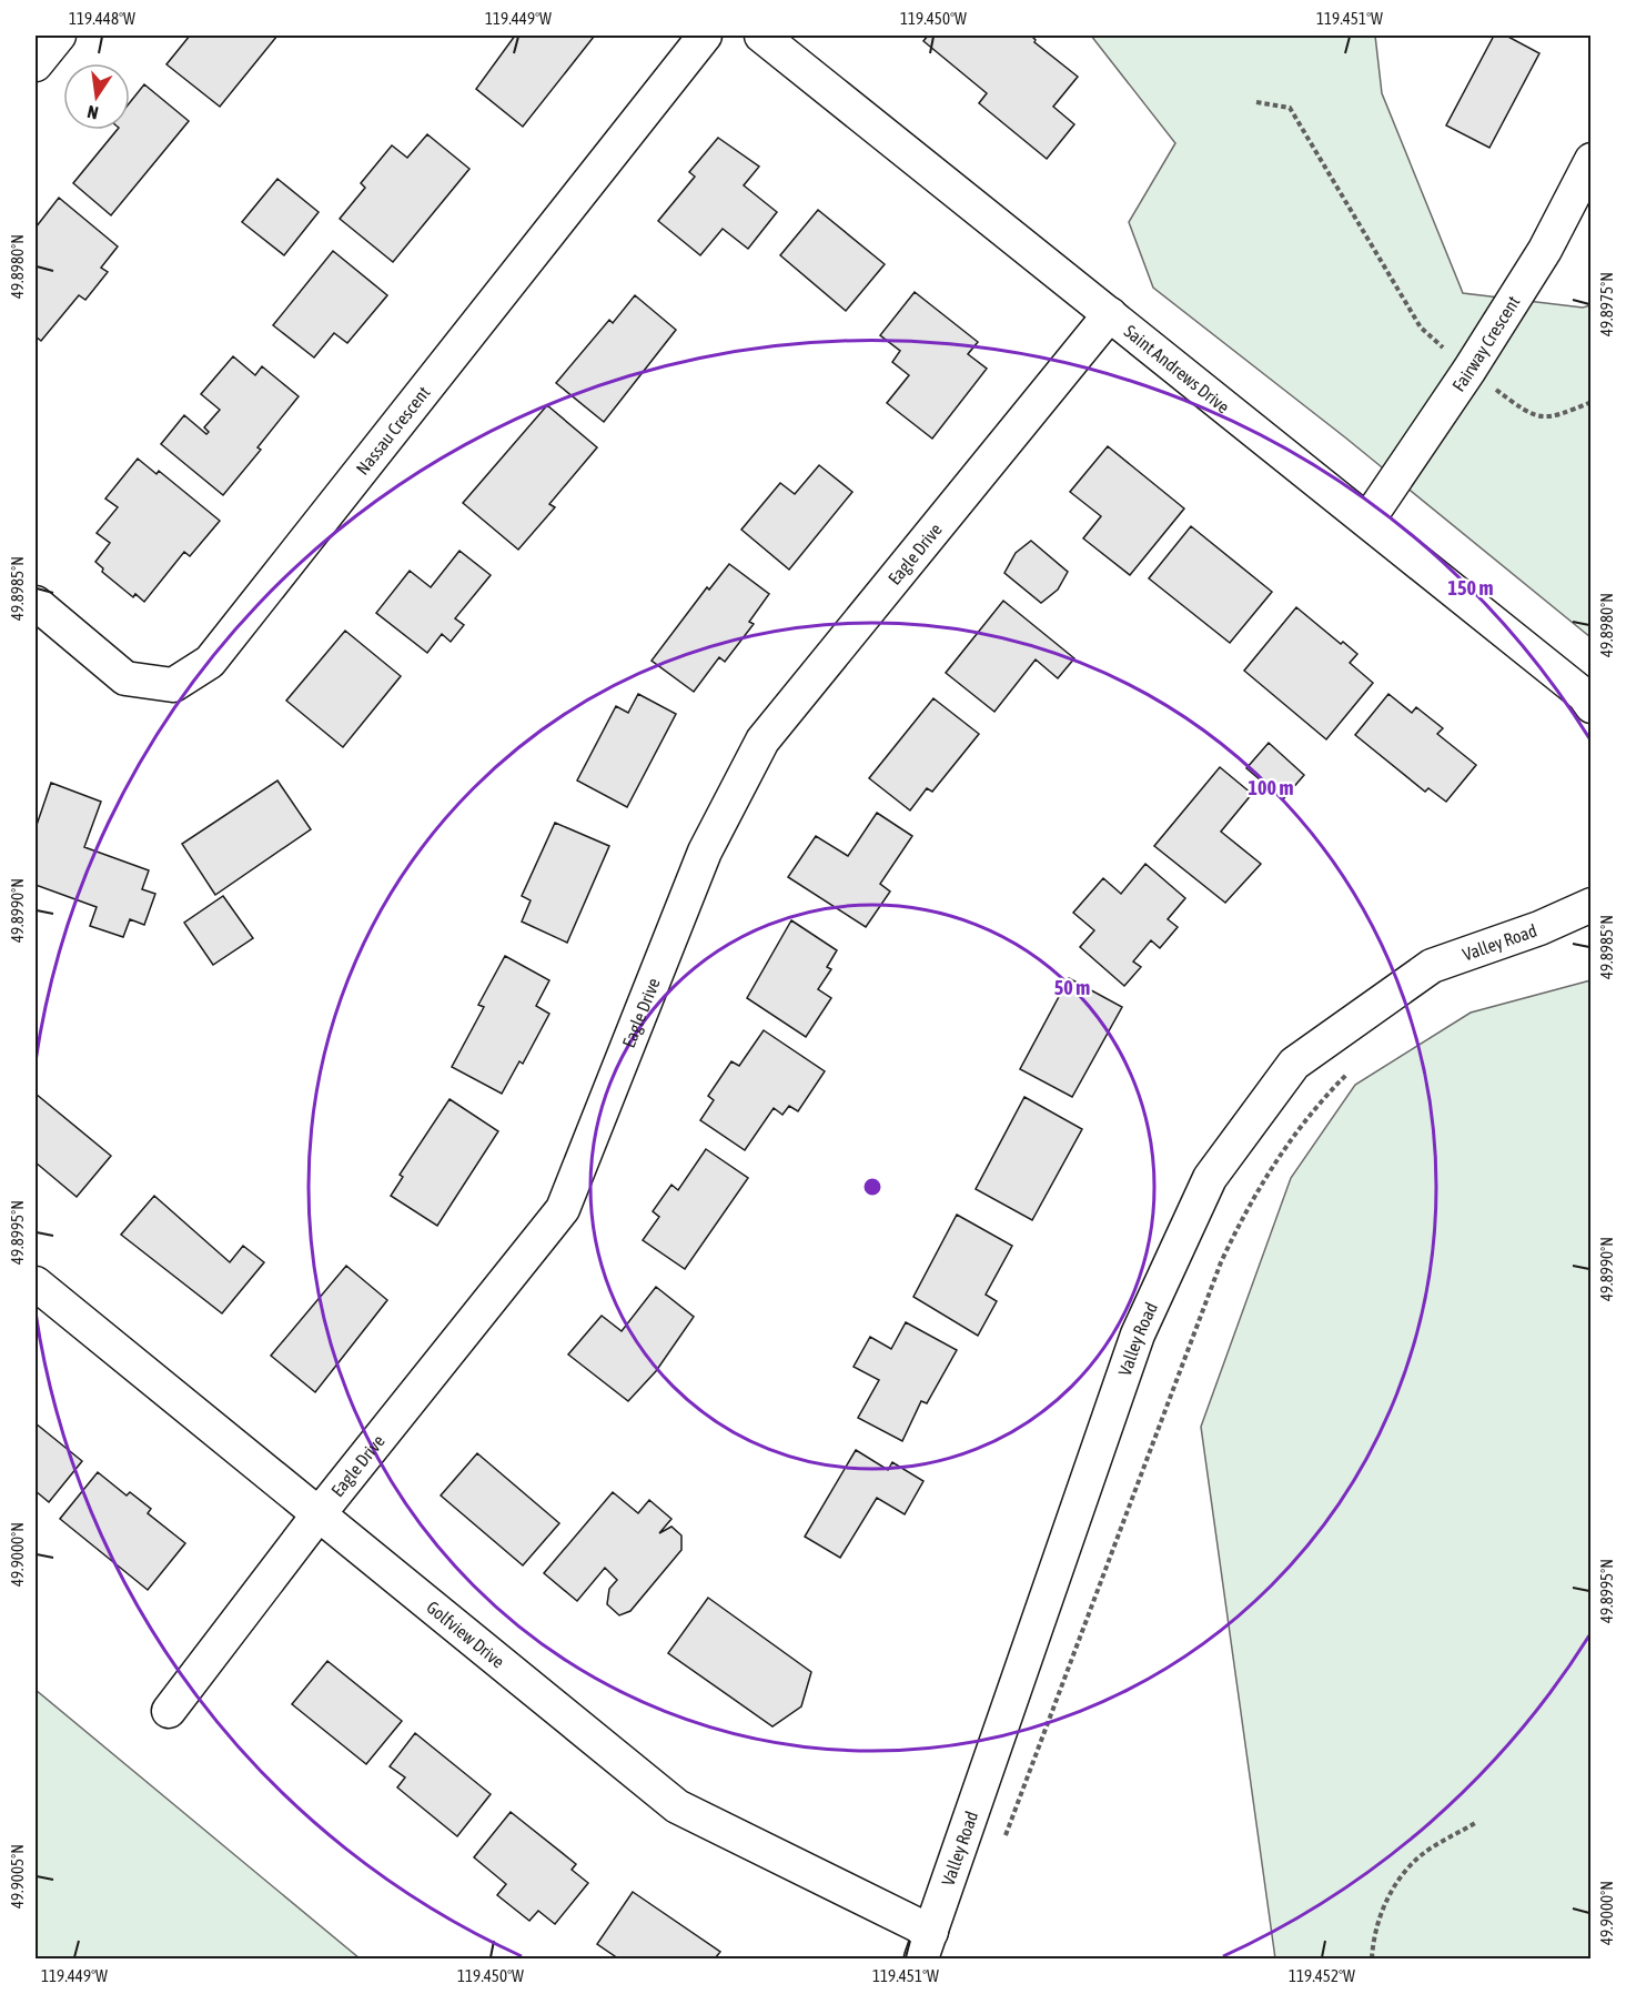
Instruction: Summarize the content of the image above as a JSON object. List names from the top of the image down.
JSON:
{
  "streets": {
    "street": [
      "Fairway Crescent",
      "Saint Andrews Drive",
      "Nassau Crescent",
      "Eagle Drive",
      "Valley Road",
      "Golfview Drive"
    ]
  },
  "crossings": [
    ["Fairway Crescent", "Saint Andrews Drive"],
    ["Saint Andrews Drive", "Eagle Drive"],
    ["Eagle Drive", "Golfview Drive"],
    ["Valley Road", "Golfview Drive"]
  ],
  "north": "bottom",
  "coordinates": [
    "119.448°W",
    "119.449°W",
    "119.450°W",
    "119.451°W",
    "49.8980°N",
    "49.8975°N",
    "49.8985°N",
    "49.8990°N",
    "49.8995°N",
    "49.9000°N",
    "49.9005°N",
    "119.452°W"
  ],
  "rings": ["150 m", "100 m", "50 m"]
}
